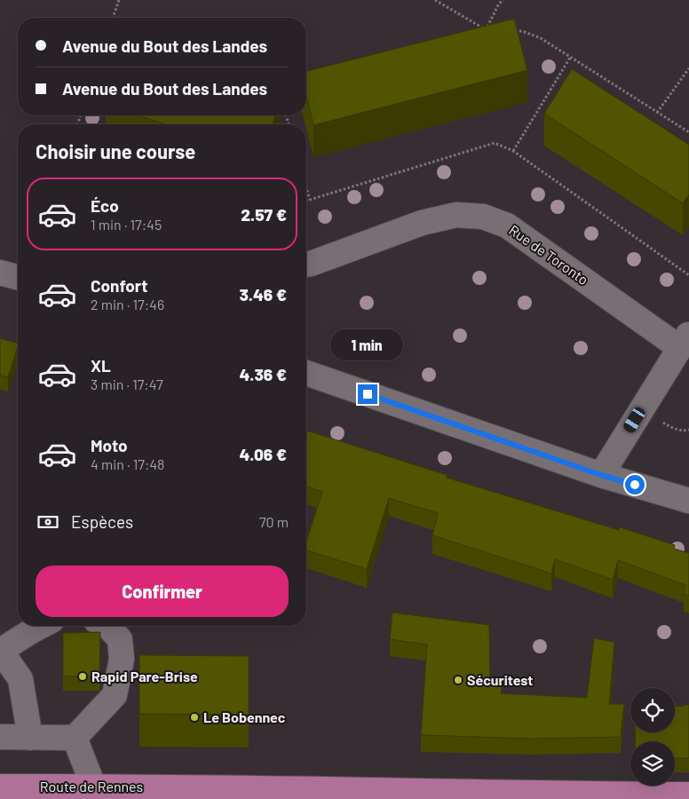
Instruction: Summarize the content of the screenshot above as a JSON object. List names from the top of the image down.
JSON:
{
  "streets": {
    "main road": ["Route de Rennes"],
    "street": ["Rue de Toronto"]
  },
  "places": ["Rapid Pare-Brise", "Sécuritest", "Le Bobennec"],
  "page": {
    "banner": ["Avenue du Bout des Landes", "Avenue du Bout des Landes"],
    "heading": "Choisir une course",
    "list": [
      {
        "name": "Éco",
        "note": "1 min · 17:45",
        "value": "2.57 €"
      },
      {
        "name": "Confort",
        "note": "2 min · 17:46",
        "value": "3.46 €"
      },
      {
        "name": "XL",
        "note": "3 min · 17:47",
        "value": "4.36 €"
      },
      {
        "name": "Moto",
        "note": "4 min · 17:48",
        "value": "4.06 €"
      }
    ],
    "bubble": "1 min",
    "pay": ["Espèces", "70 m"],
    "buttons": "Confirmer"
  }
}
